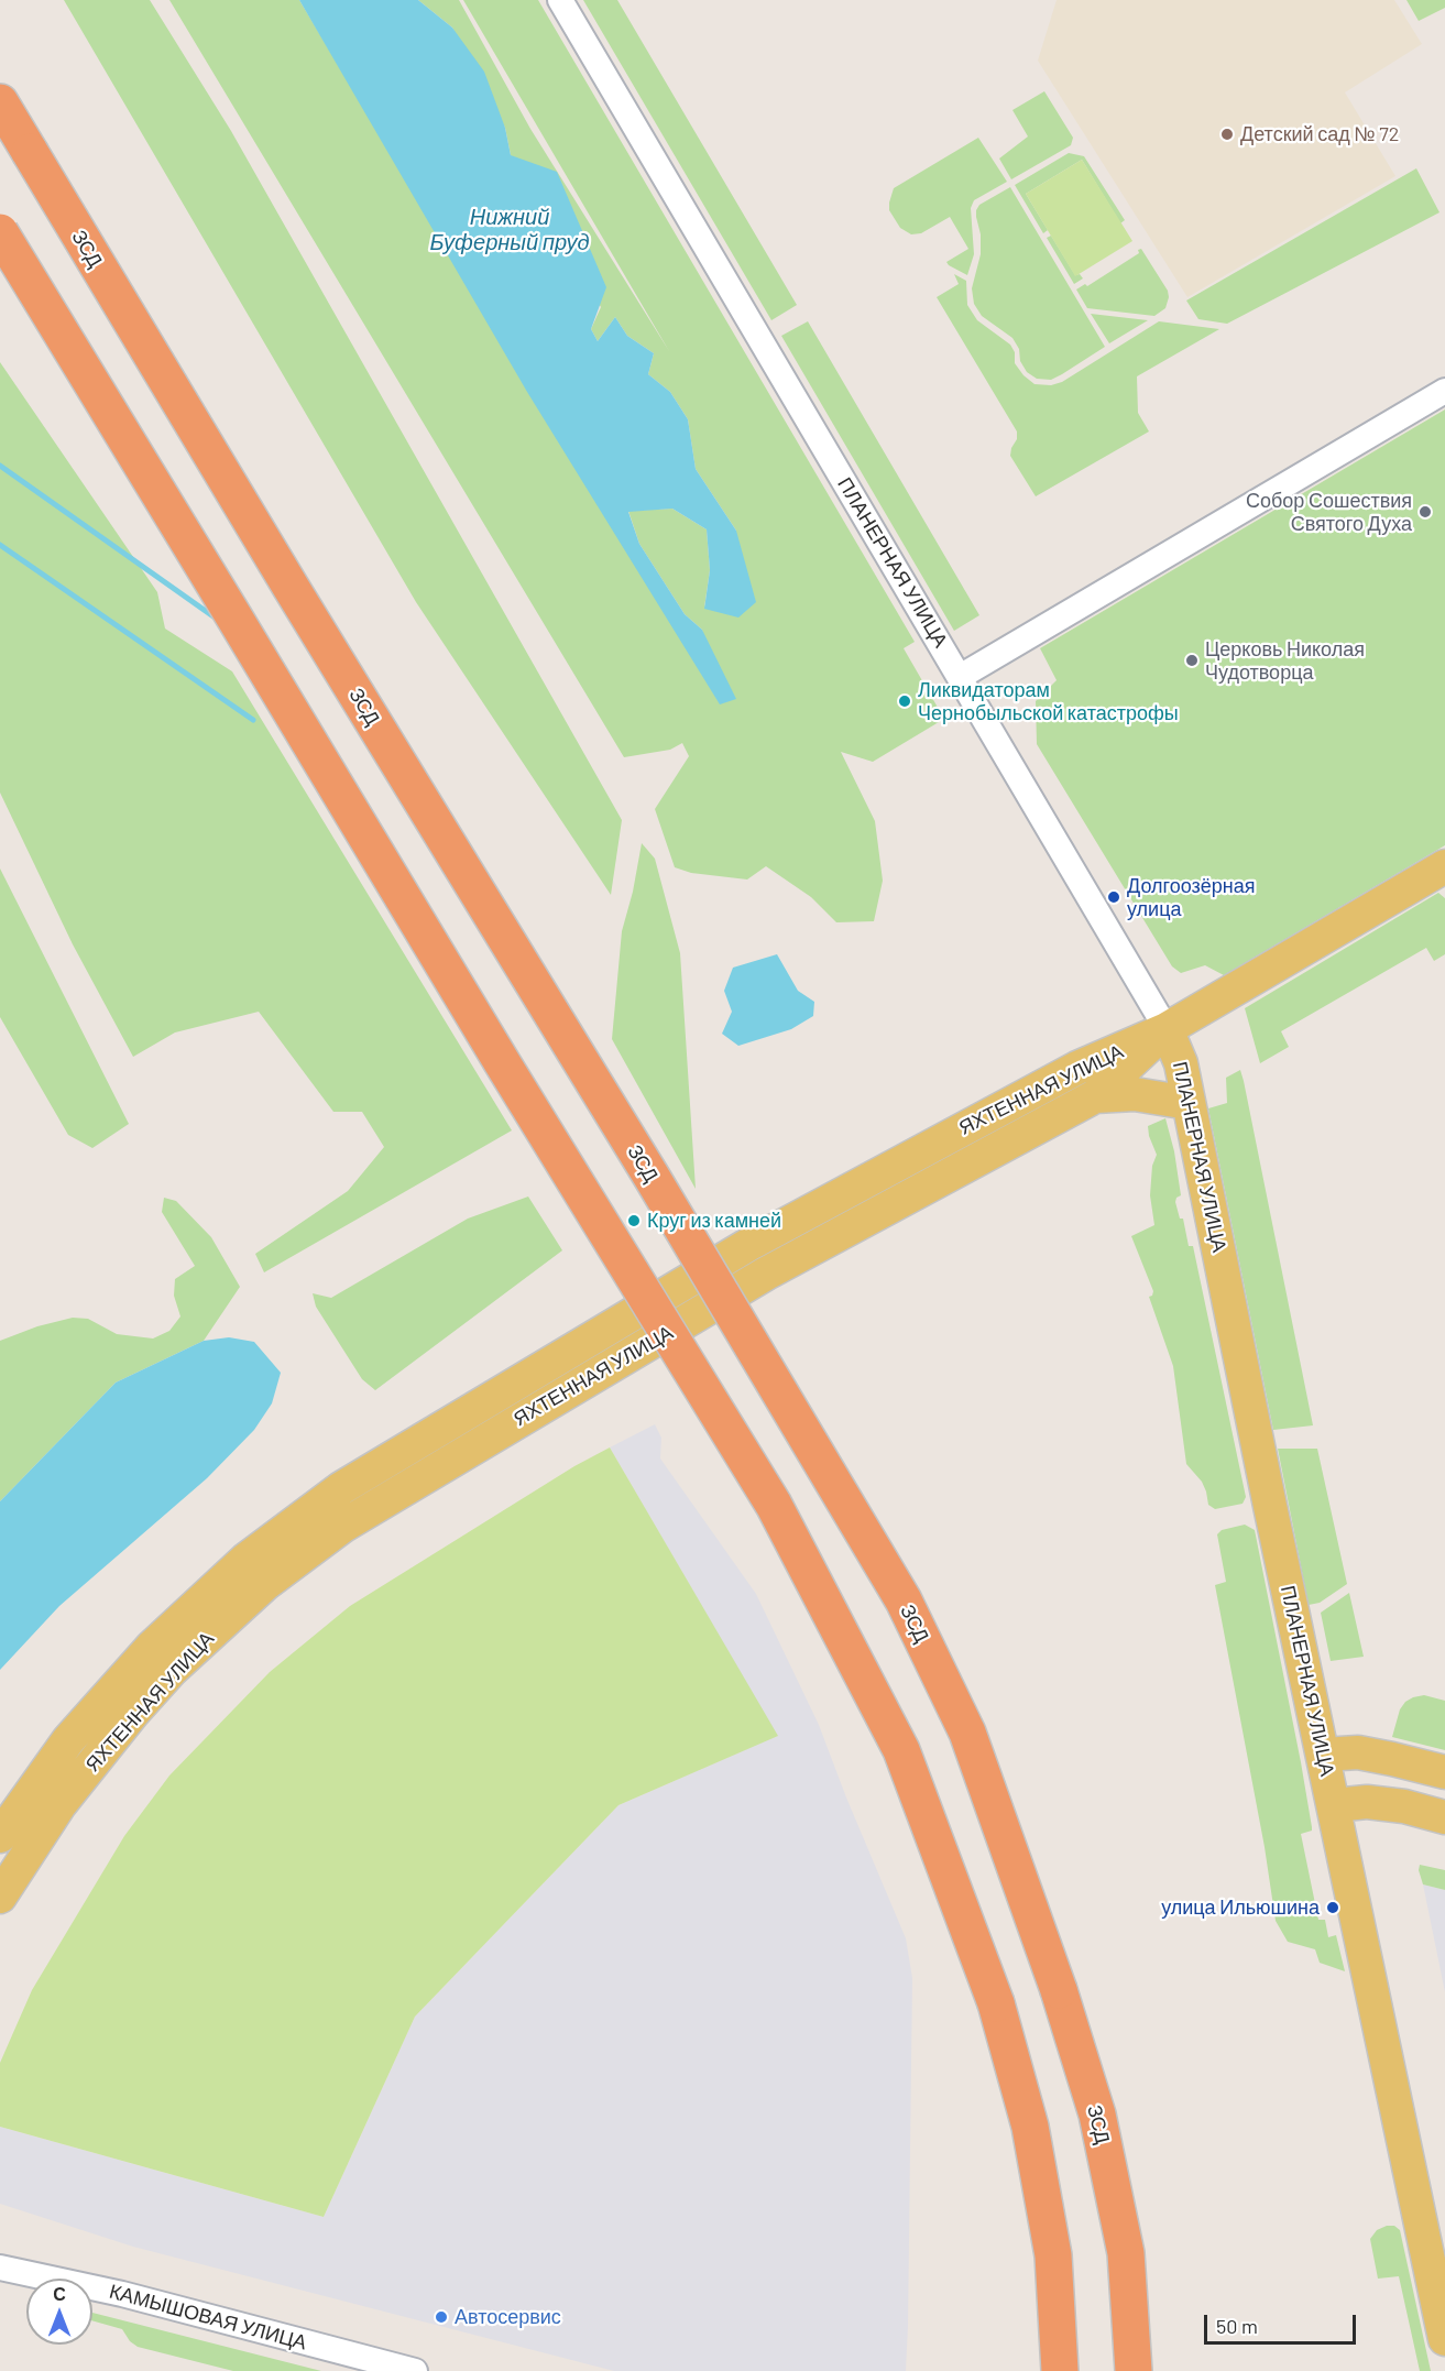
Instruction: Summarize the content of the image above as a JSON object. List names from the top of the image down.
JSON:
{
  "streets": {
    "highway": ["ЗСД"],
    "main road": ["ПЛАНЕРНАЯ УЛИЦА", "ЯХТЕННАЯ УЛИЦА"],
    "street": ["КАМЫШОВАЯ УЛИЦА"]
  },
  "crossings": [
    ["ПЛАНЕРНАЯ УЛИЦА", "ЯХТЕННАЯ УЛИЦА"]
  ],
  "water": ["Нижний Буферный пруд"],
  "places": [
    "Детский сад № 72",
    "Собор Сошествия Святого Духа",
    "Церковь Николая Чудотворца",
    "Ликвидаторам Чернобыльской катастрофы",
    "Долгоозёрная улица",
    "Круг из камней",
    "улица Ильюшина",
    "Автосервис"
  ],
  "scale_bar": "50 m",
  "north": "top"
}
